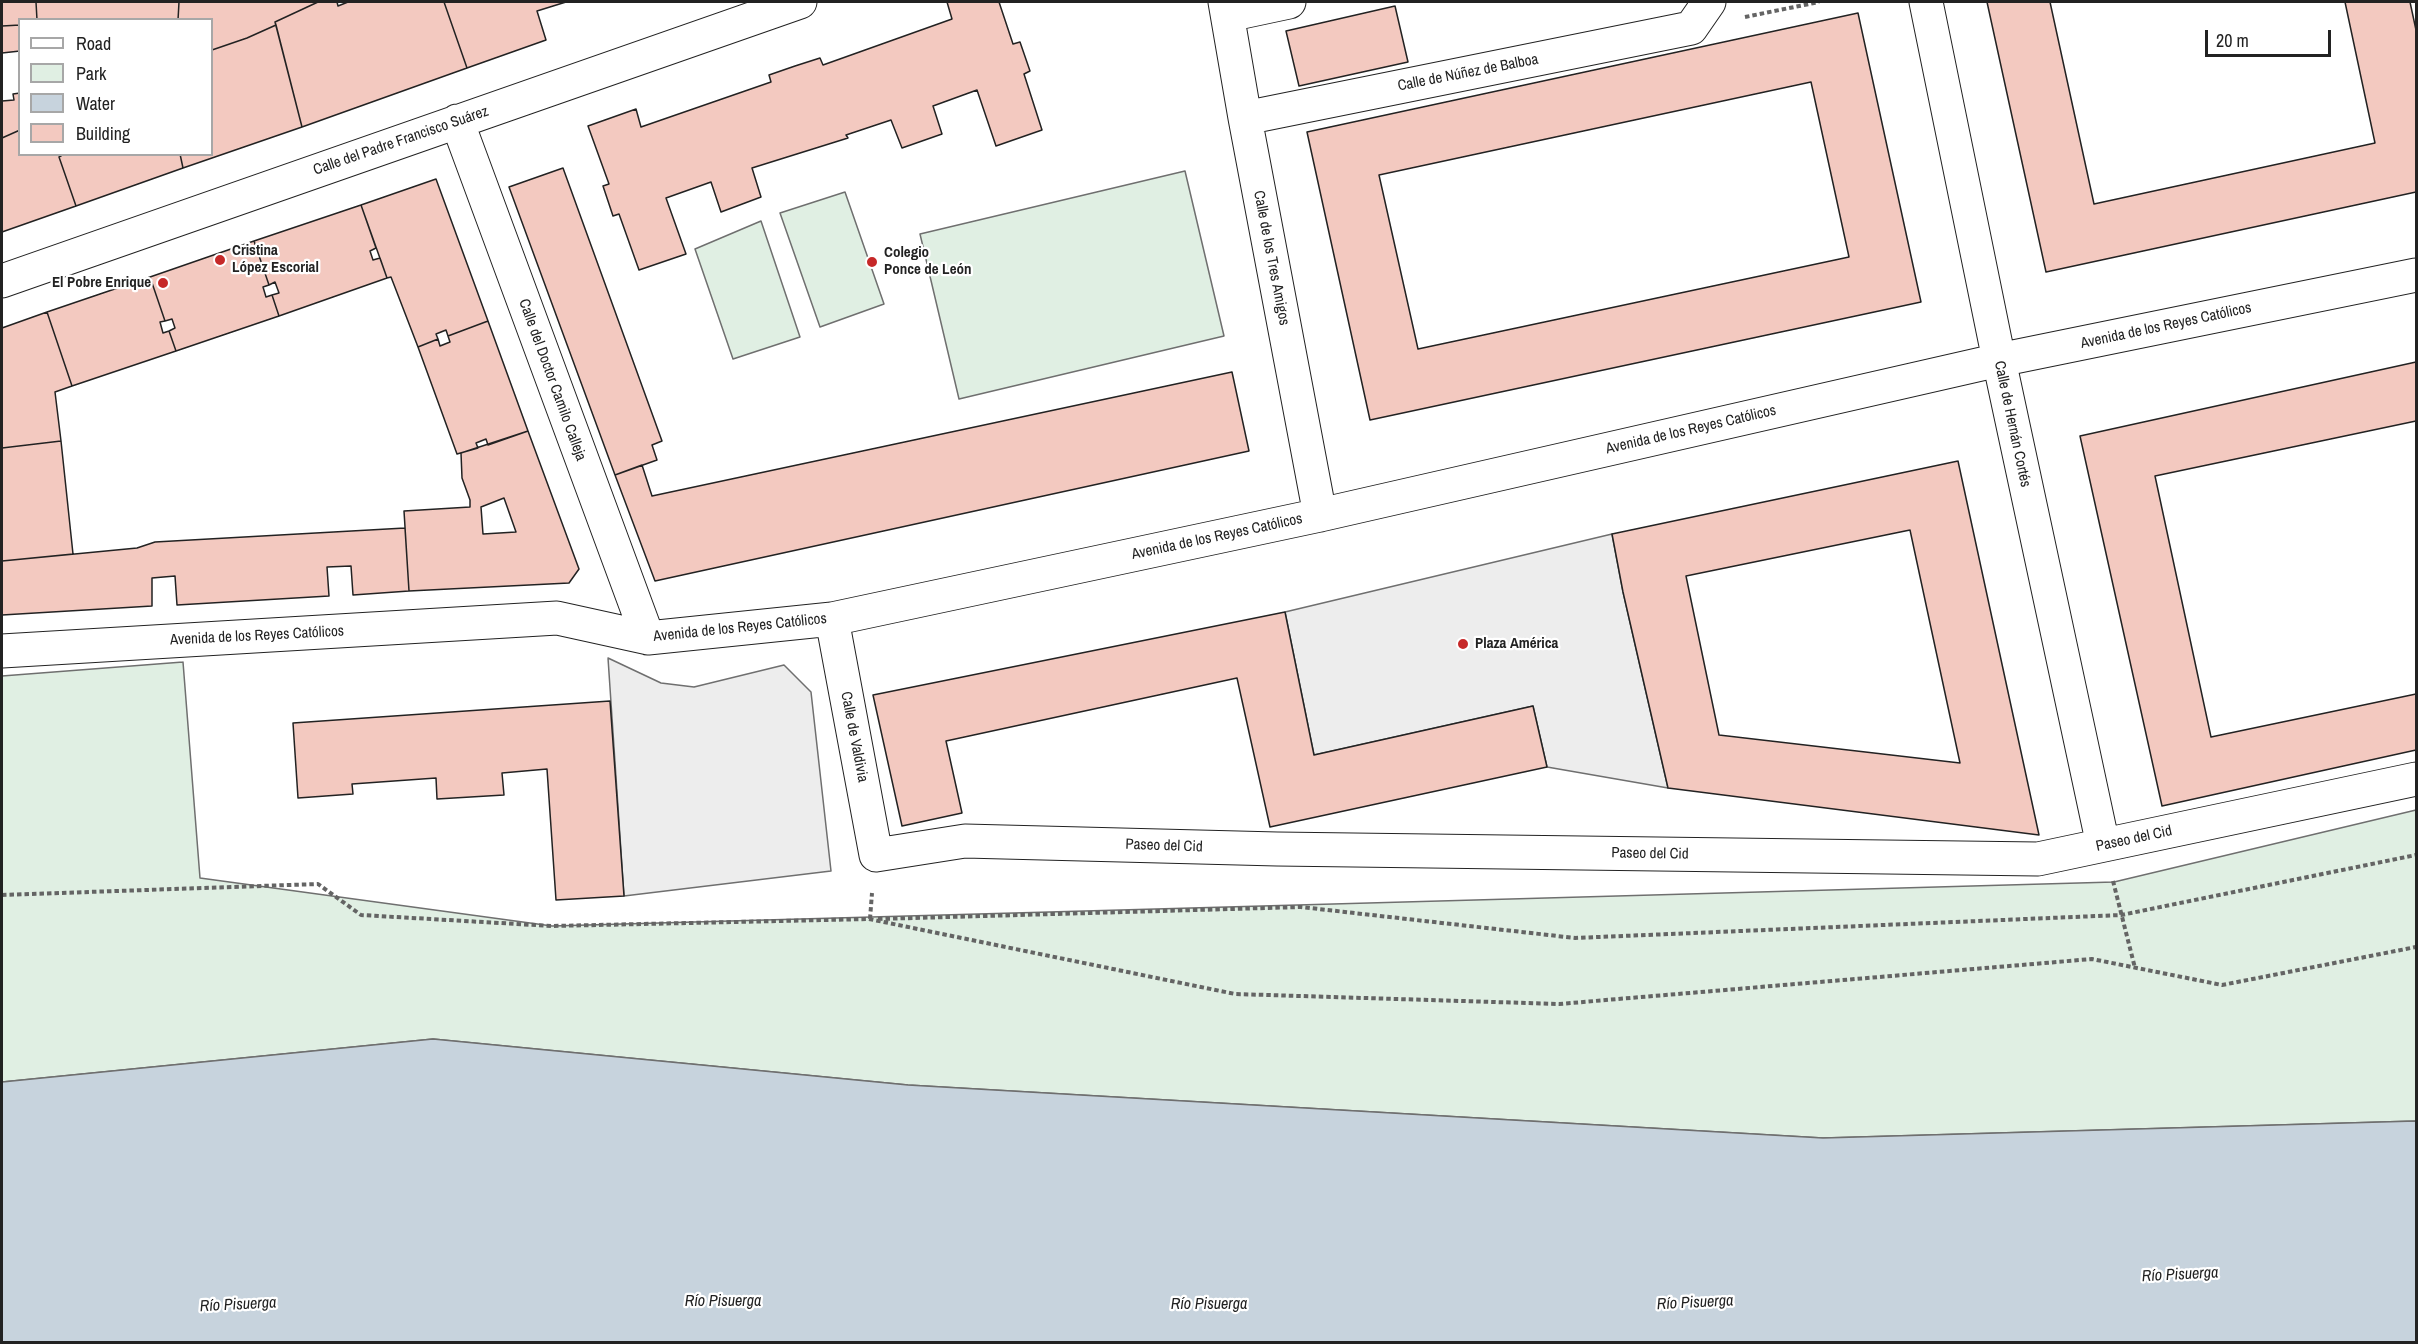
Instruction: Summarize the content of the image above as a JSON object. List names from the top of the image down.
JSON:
{
  "streets": {
    "street": [
      "Calle de Núñez de Balboa",
      "Calle del Padre Francisco Suárez",
      "Calle de los Tres Amigos",
      "Avenida de los Reyes Católicos",
      "Calle del Doctor Camilo Calleja",
      "Calle de Hernán Cortés",
      "Calle de Valdivia",
      "Paseo del Cid"
    ]
  },
  "crossings": [
    ["Calle de Núñez de Balboa", "Calle de los Tres Amigos"],
    ["Calle del Padre Francisco Suárez", "Calle del Doctor Camilo Calleja"],
    ["Calle de los Tres Amigos", "Avenida de los Reyes Católicos"],
    ["Avenida de los Reyes Católicos", "Calle del Doctor Camilo Calleja"],
    ["Avenida de los Reyes Católicos", "Calle de Hernán Cortés"],
    ["Avenida de los Reyes Católicos", "Calle de Valdivia"],
    ["Calle de Hernán Cortés", "Paseo del Cid"],
    ["Calle de Valdivia", "Paseo del Cid"]
  ],
  "water": ["Río Pisuerga"],
  "places": [
    "Cristina López Escorial",
    "Colegio Ponce de León",
    "El Pobre Enrique",
    "Plaza América"
  ],
  "legend": [
    "Road",
    "Park",
    "Water",
    "Building"
  ],
  "scale_bar": "20 m"
}
